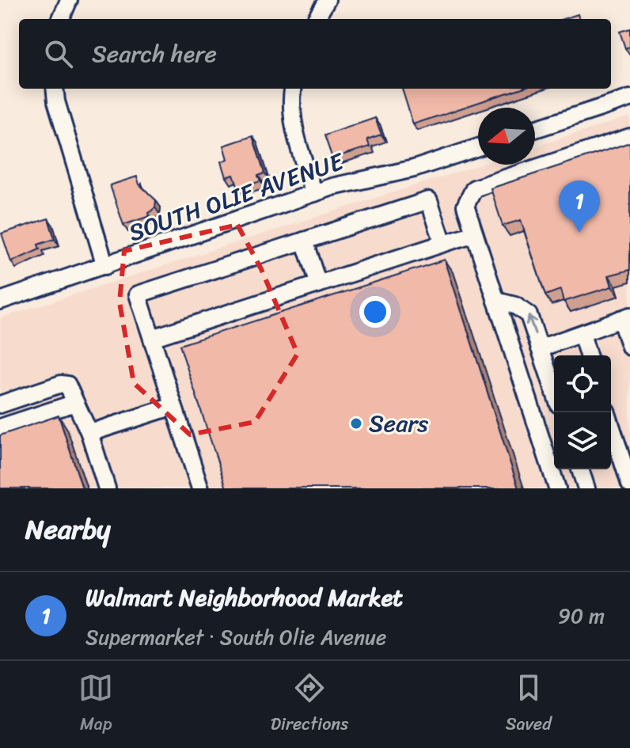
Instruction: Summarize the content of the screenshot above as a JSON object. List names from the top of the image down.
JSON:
{
  "streets": {
    "street": ["SOUTH OLIE AVENUE"]
  },
  "places": ["Sears"],
  "north": "left",
  "page": {
    "search": "Search here",
    "pins": "1",
    "heading": "Nearby",
    "list": [
      {
        "mark": "1",
        "name": "Walmart Neighborhood Market",
        "note": "Supermarket · South Olie Avenue",
        "value": "90 m"
      }
    ],
    "nav": ["Map", "Directions", "Saved"]
  }
}
